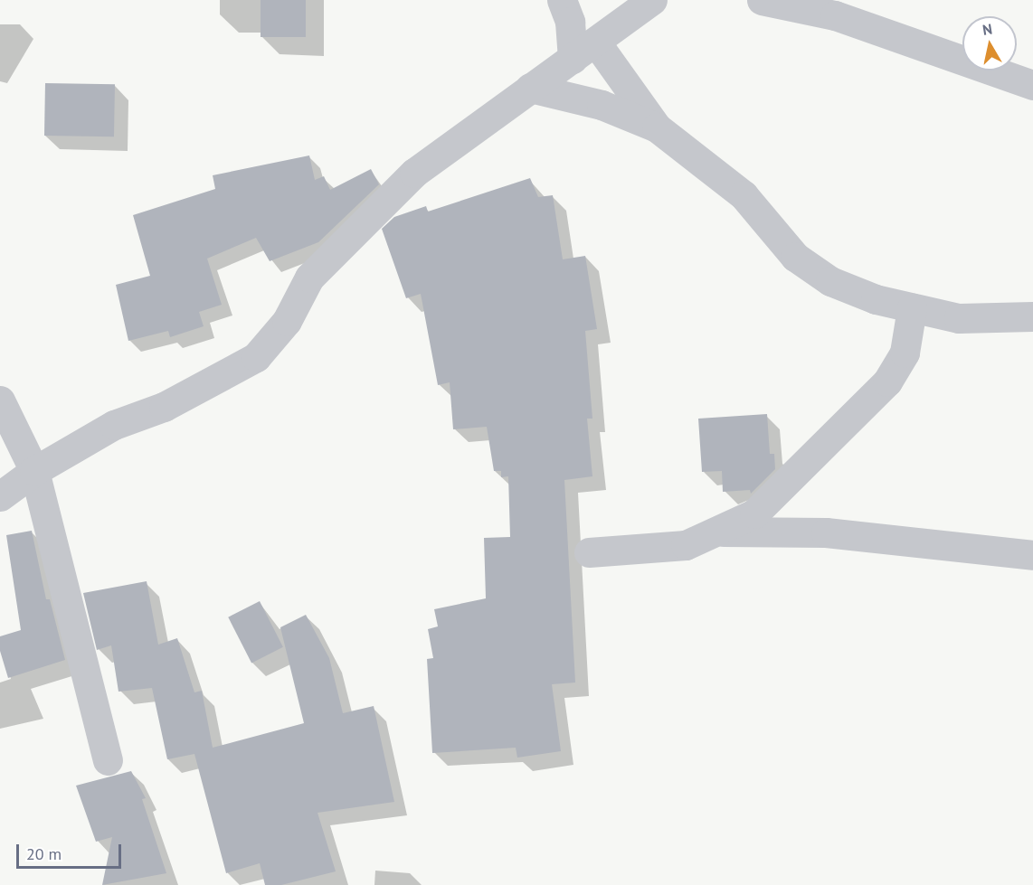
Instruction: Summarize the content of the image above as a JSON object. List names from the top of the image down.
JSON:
{
  "scale_bar": "20 m",
  "north": "top"
}
